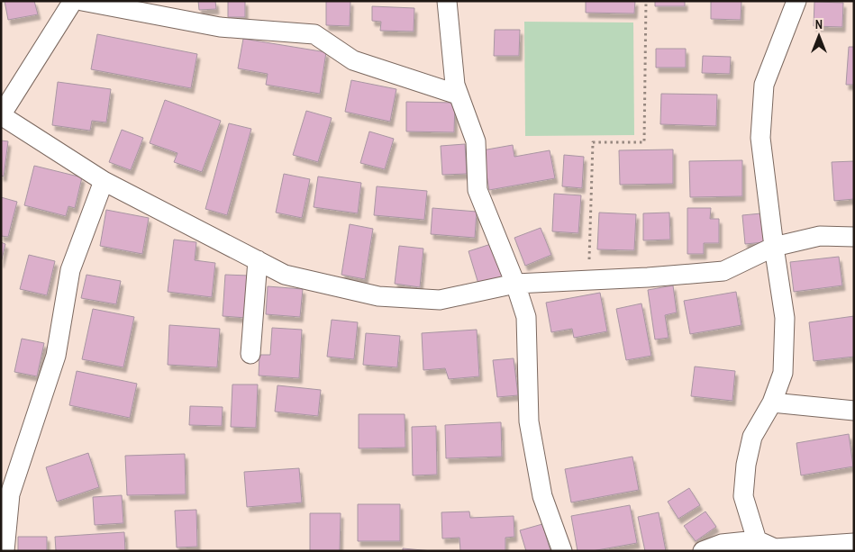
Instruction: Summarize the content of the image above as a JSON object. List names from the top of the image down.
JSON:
{
  "north": "top"
}
